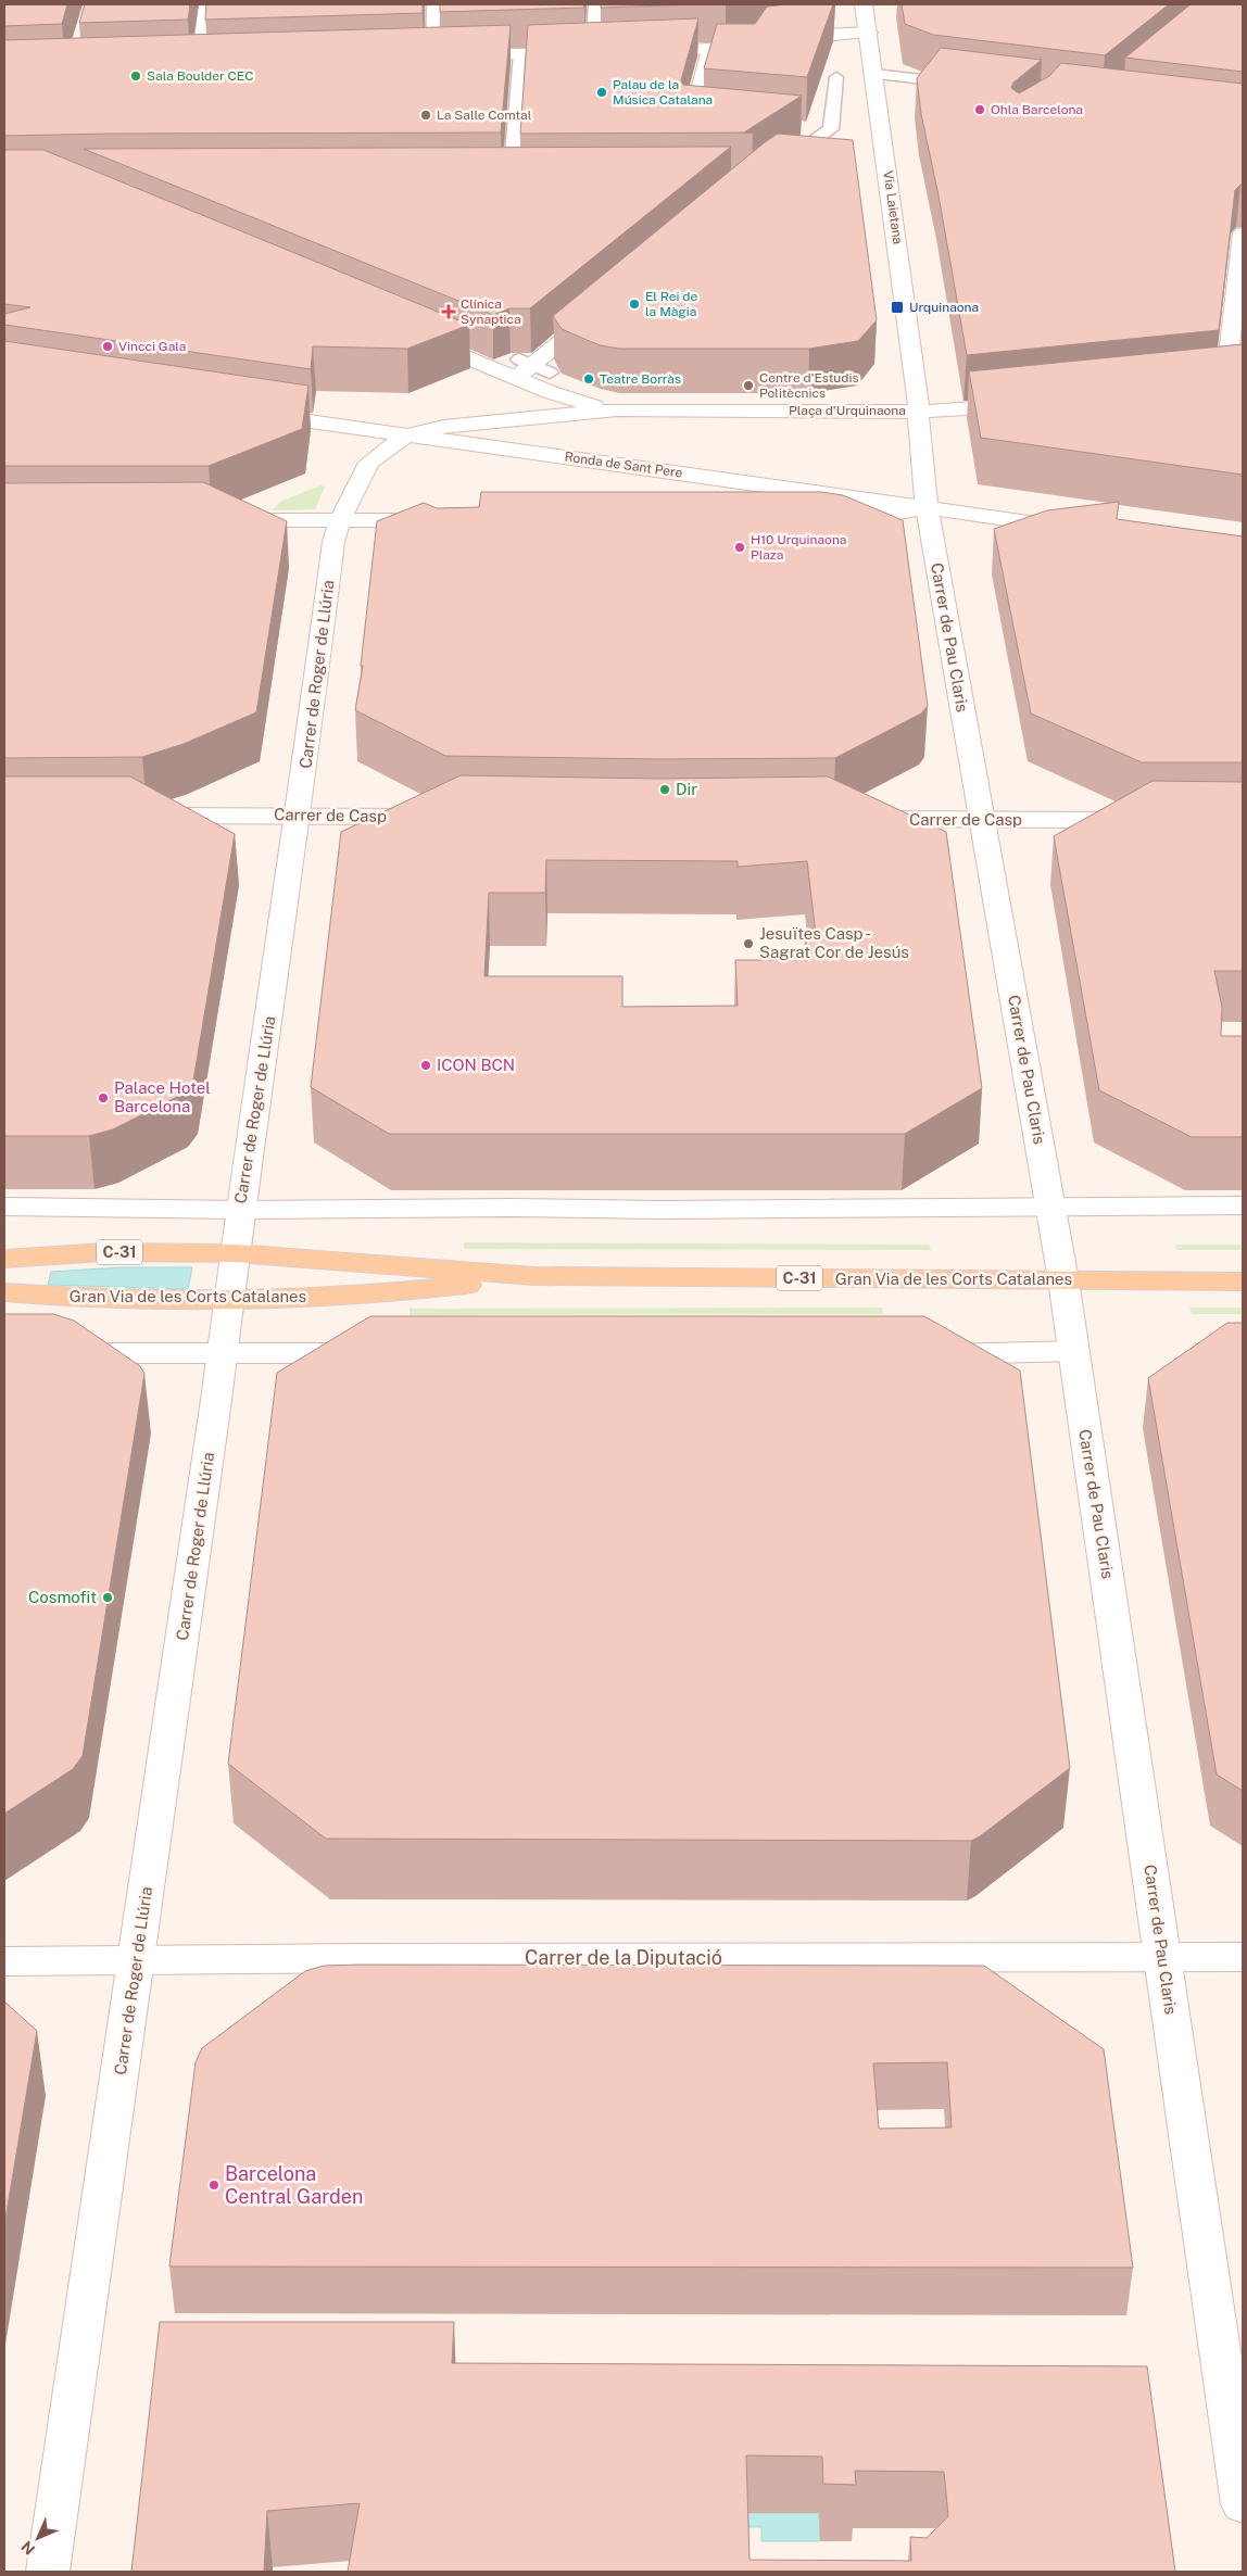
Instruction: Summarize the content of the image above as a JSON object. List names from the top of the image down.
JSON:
{
  "streets": {
    "main road": [
      "Via Laietana",
      "Plaça d'Urquinaona",
      "Ronda de Sant Pere",
      "Carrer de Pau Claris",
      "Carrer de Roger de Llúria",
      "Carrer de Casp",
      "C-31",
      "Gran Via de les Corts Catalanes",
      "Carrer de la Diputació"
    ]
  },
  "crossings": [
    ["Via Laietana", "Plaça d'Urquinaona"],
    ["Plaça d'Urquinaona", "Ronda de Sant Pere"],
    ["Plaça d'Urquinaona", "Carrer de Pau Claris"],
    ["Plaça d'Urquinaona", "Carrer de Roger de Llúria"],
    ["Ronda de Sant Pere", "Carrer de Pau Claris"],
    ["Carrer de Pau Claris", "Carrer de Casp"],
    ["Carrer de Pau Claris", "Gran Via de les Corts Catalanes"],
    ["Carrer de Pau Claris", "Carrer de la Diputació"],
    ["Carrer de Roger de Llúria", "Carrer de Casp"],
    ["Carrer de Roger de Llúria", "Gran Via de les Corts Catalanes"],
    ["Carrer de Roger de Llúria", "Carrer de la Diputació"]
  ],
  "places": {
    "other": [
      "Sala Boulder CEC",
      "Palau de la Música Catalana",
      "Ohla Barcelona",
      "La Salle Comtal",
      "El Rei de la Màgia",
      "Vincci Gala",
      "Teatre Borràs",
      "Centre d'Estudis Politècnics",
      "H10 Urquinaona Plaza",
      "Dir",
      "Jesuïtes Casp - Sagrat Cor de Jesús",
      "ICON BCN",
      "Palace Hotel Barcelona",
      "Cosmofit",
      "Barcelona Central Garden"
    ],
    "transit": ["Urquinaona"],
    "health": ["Clínica Synaptica"]
  },
  "north": "bottom left"
}
